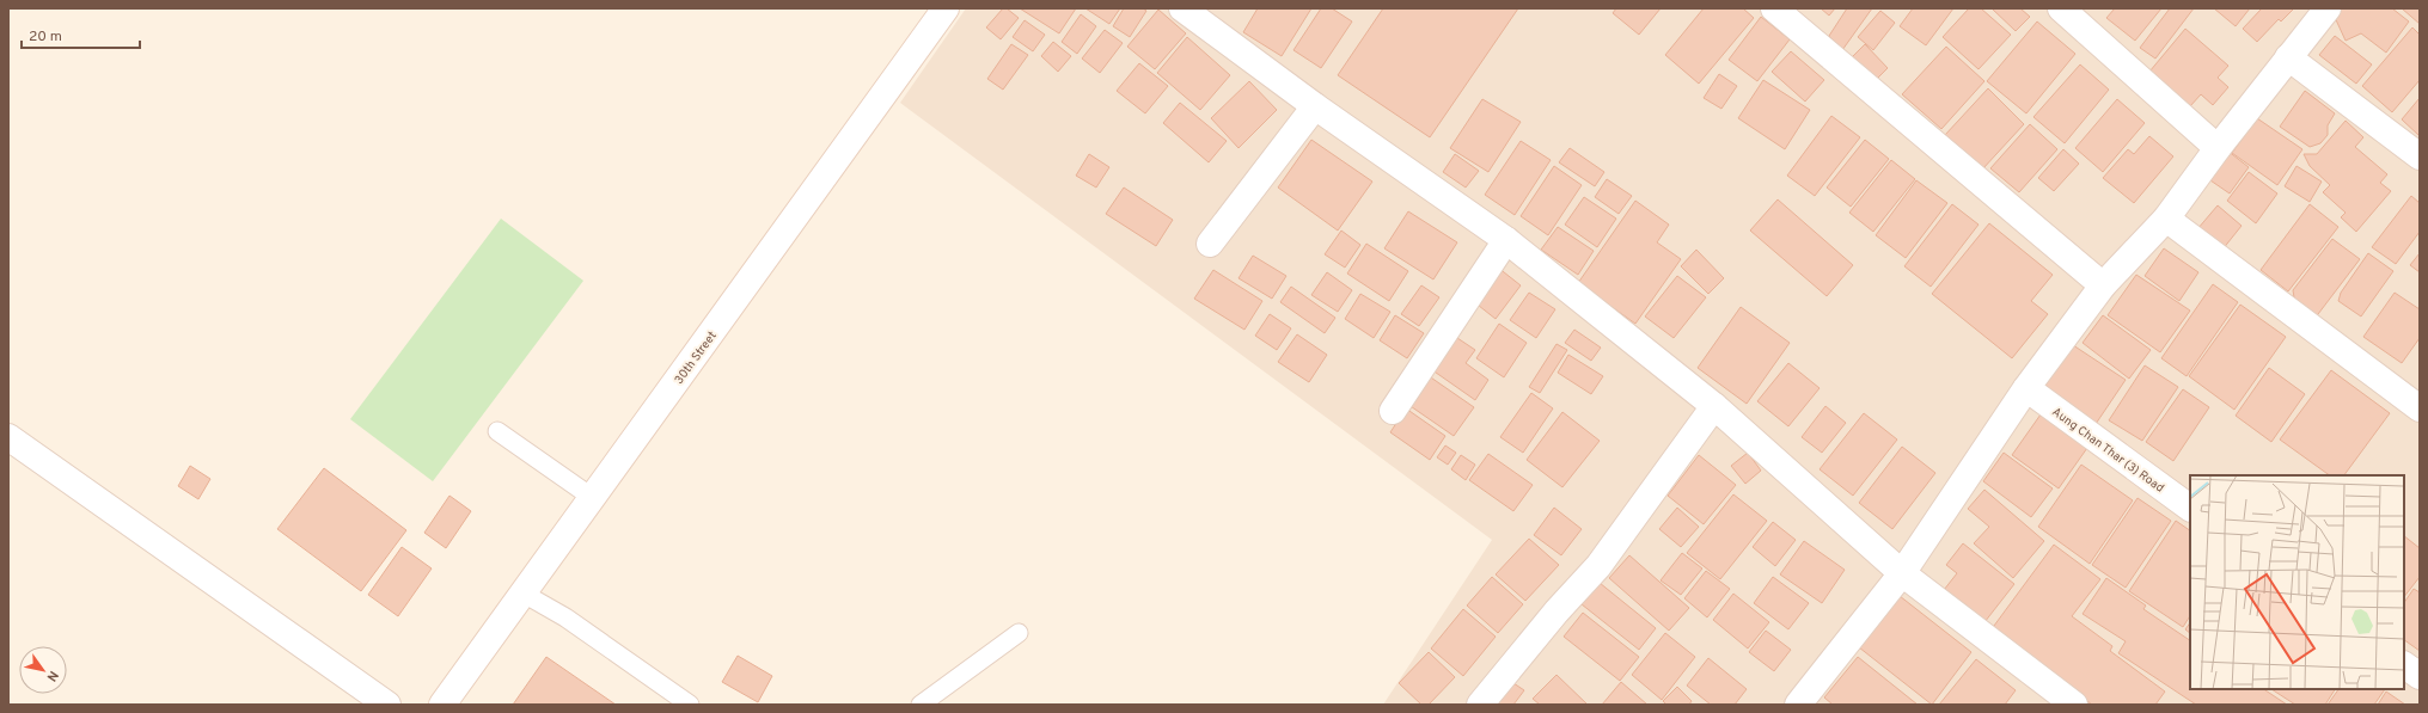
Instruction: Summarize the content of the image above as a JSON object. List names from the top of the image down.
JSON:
{
  "streets": {
    "street": ["30th Street", "Aung Chan Thar (3) Road"]
  },
  "scale_bar": "20 m",
  "north": "bottom right"
}
